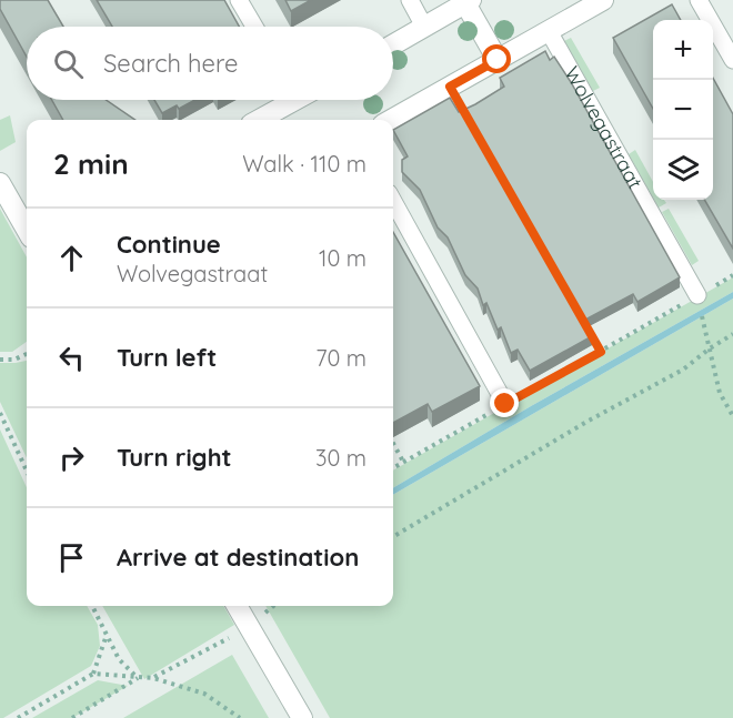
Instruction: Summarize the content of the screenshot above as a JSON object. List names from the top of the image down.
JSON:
{
  "streets": {
    "lane": ["Wolvegastraat"]
  },
  "page": {
    "map_buttons": ["+", "−"],
    "search": "Search here",
    "heading": ["2 min", "Walk · 110 m"],
    "list": [
      ["Continue", "Wolvegastraat", "10 m"],
      ["Turn left", "70 m"],
      ["Turn right", "30 m"],
      "Arrive at destination"
    ]
  }
}
